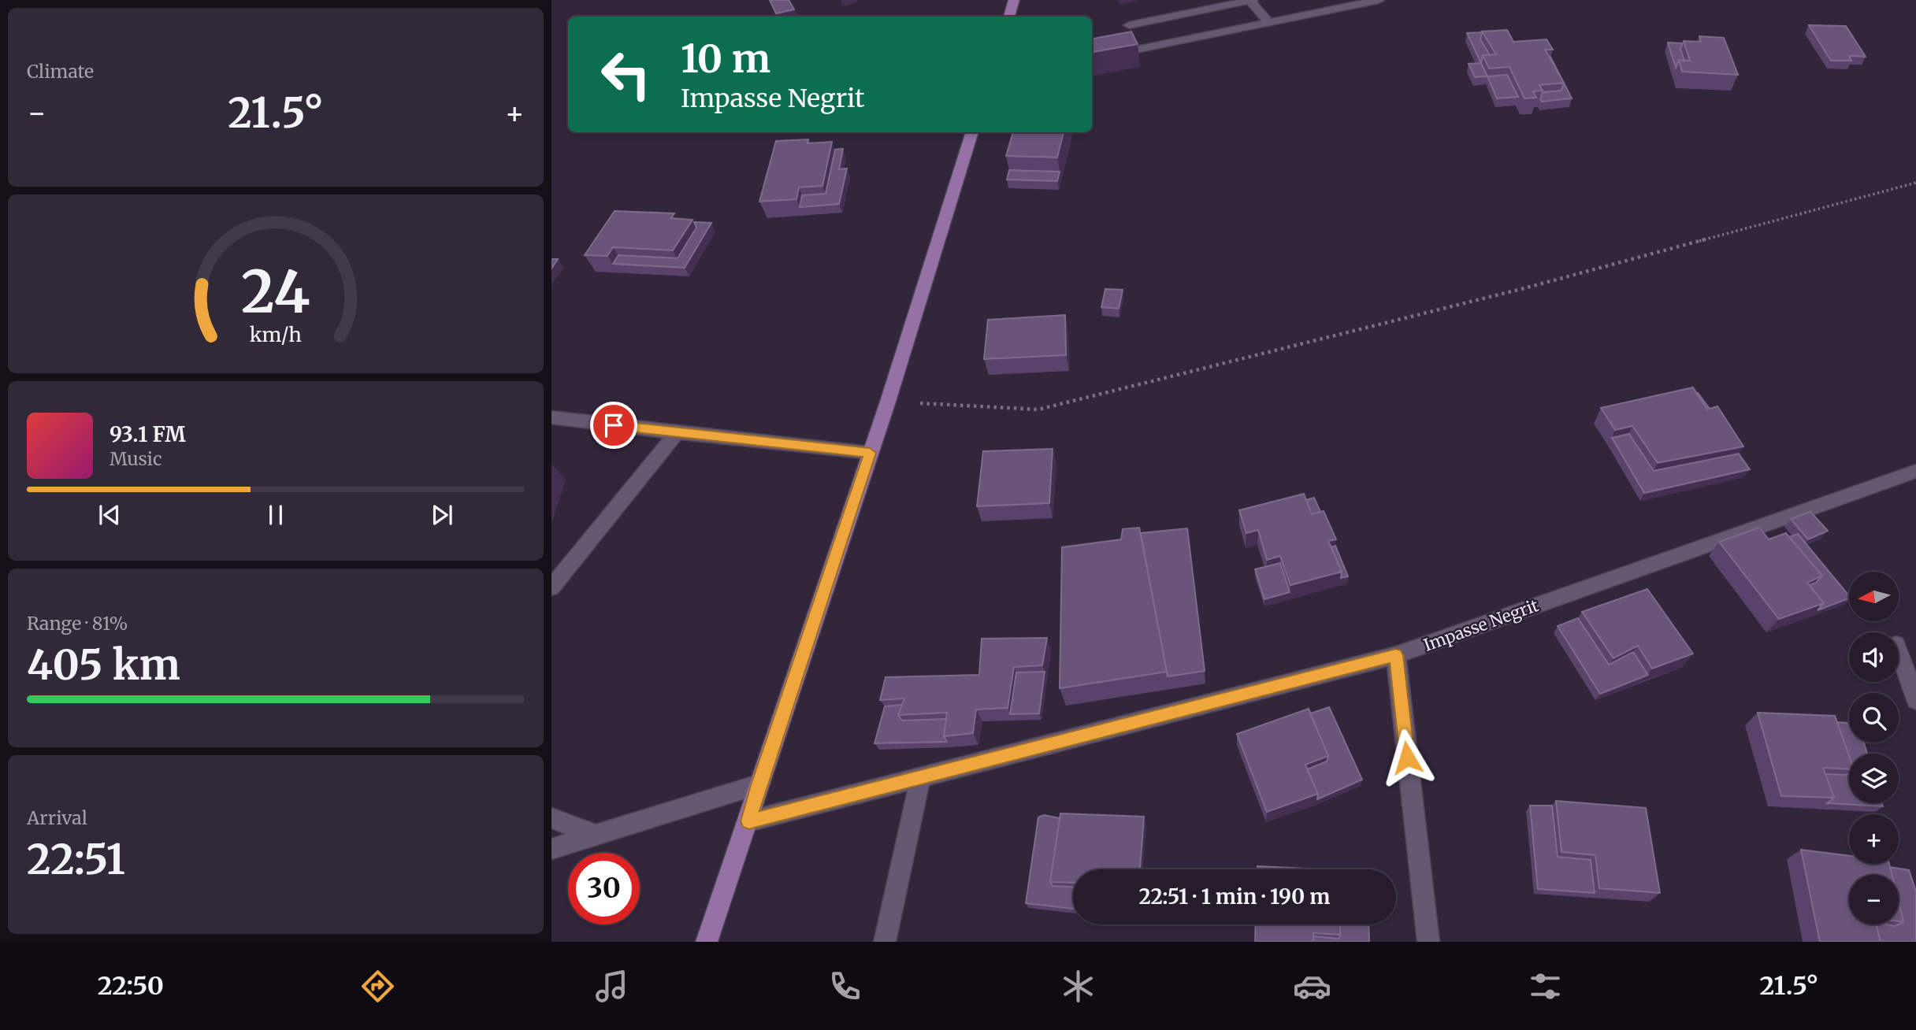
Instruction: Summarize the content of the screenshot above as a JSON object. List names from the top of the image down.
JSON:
{
  "streets": {
    "street": ["Impasse Negrit"]
  },
  "north": "left",
  "page": {
    "tile": [
      "Climate",
      ["Range · 81%", "405 km"],
      ["Arrival", "22:51"]
    ],
    "turn": ["10 m", "Impasse Negrit"],
    "heat": ["−", "21.5°", "+"],
    "song": ["93.1 FM", "Music"],
    "map_buttons": ["+", "−"],
    "limit": "30",
    "trip": "22:51 · 1 min · 190 m",
    "tabs": ["22:50", "21.5°"],
    "gauge": ["24", "km/h"]
  }
}
